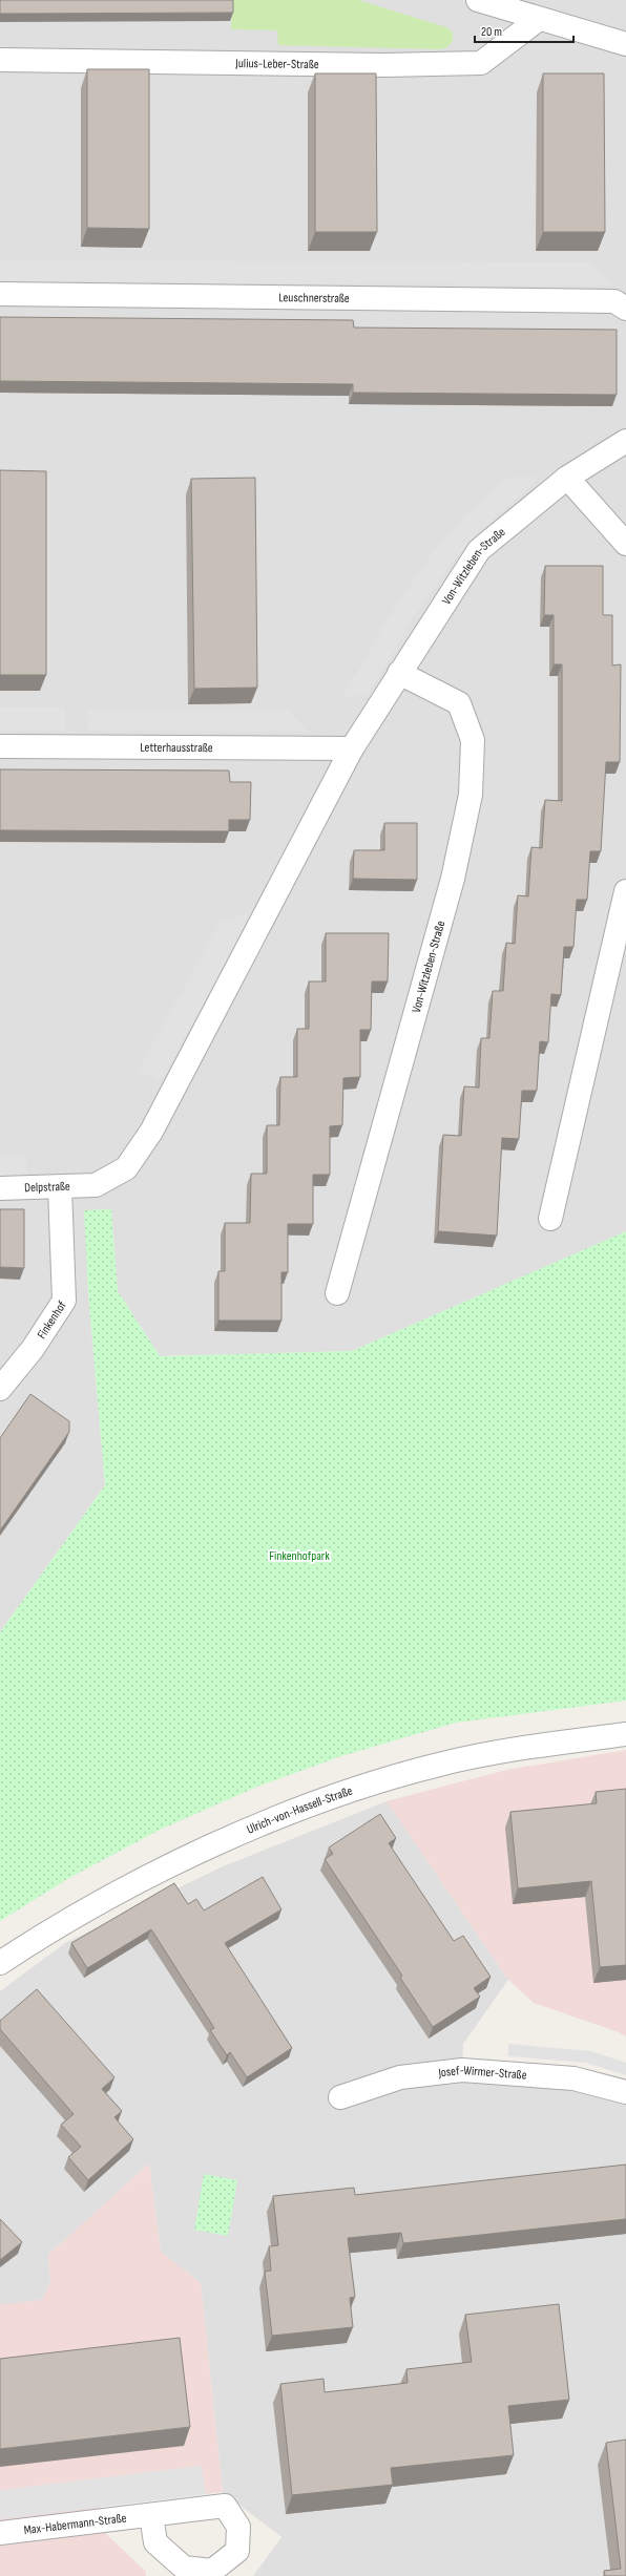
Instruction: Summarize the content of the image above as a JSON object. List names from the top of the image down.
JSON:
{
  "streets": {
    "street": [
      "Julius-Leber-Straße",
      "Leuschnerstraße",
      "Von-Witzleben-Straße",
      "Letterhausstraße",
      "Delpstraße",
      "Finkenhof",
      "Ulrich-von-Hassell-Straße",
      "Josef-Wirmer-Straße",
      "Max-Habermann-Straße"
    ]
  },
  "crossings": [
    ["Von-Witzleben-Straße", "Letterhausstraße"],
    ["Von-Witzleben-Straße", "Delpstraße"],
    ["Delpstraße", "Finkenhof"]
  ],
  "parks": ["Finkenhofpark"],
  "scale_bar": "20 m"
}
